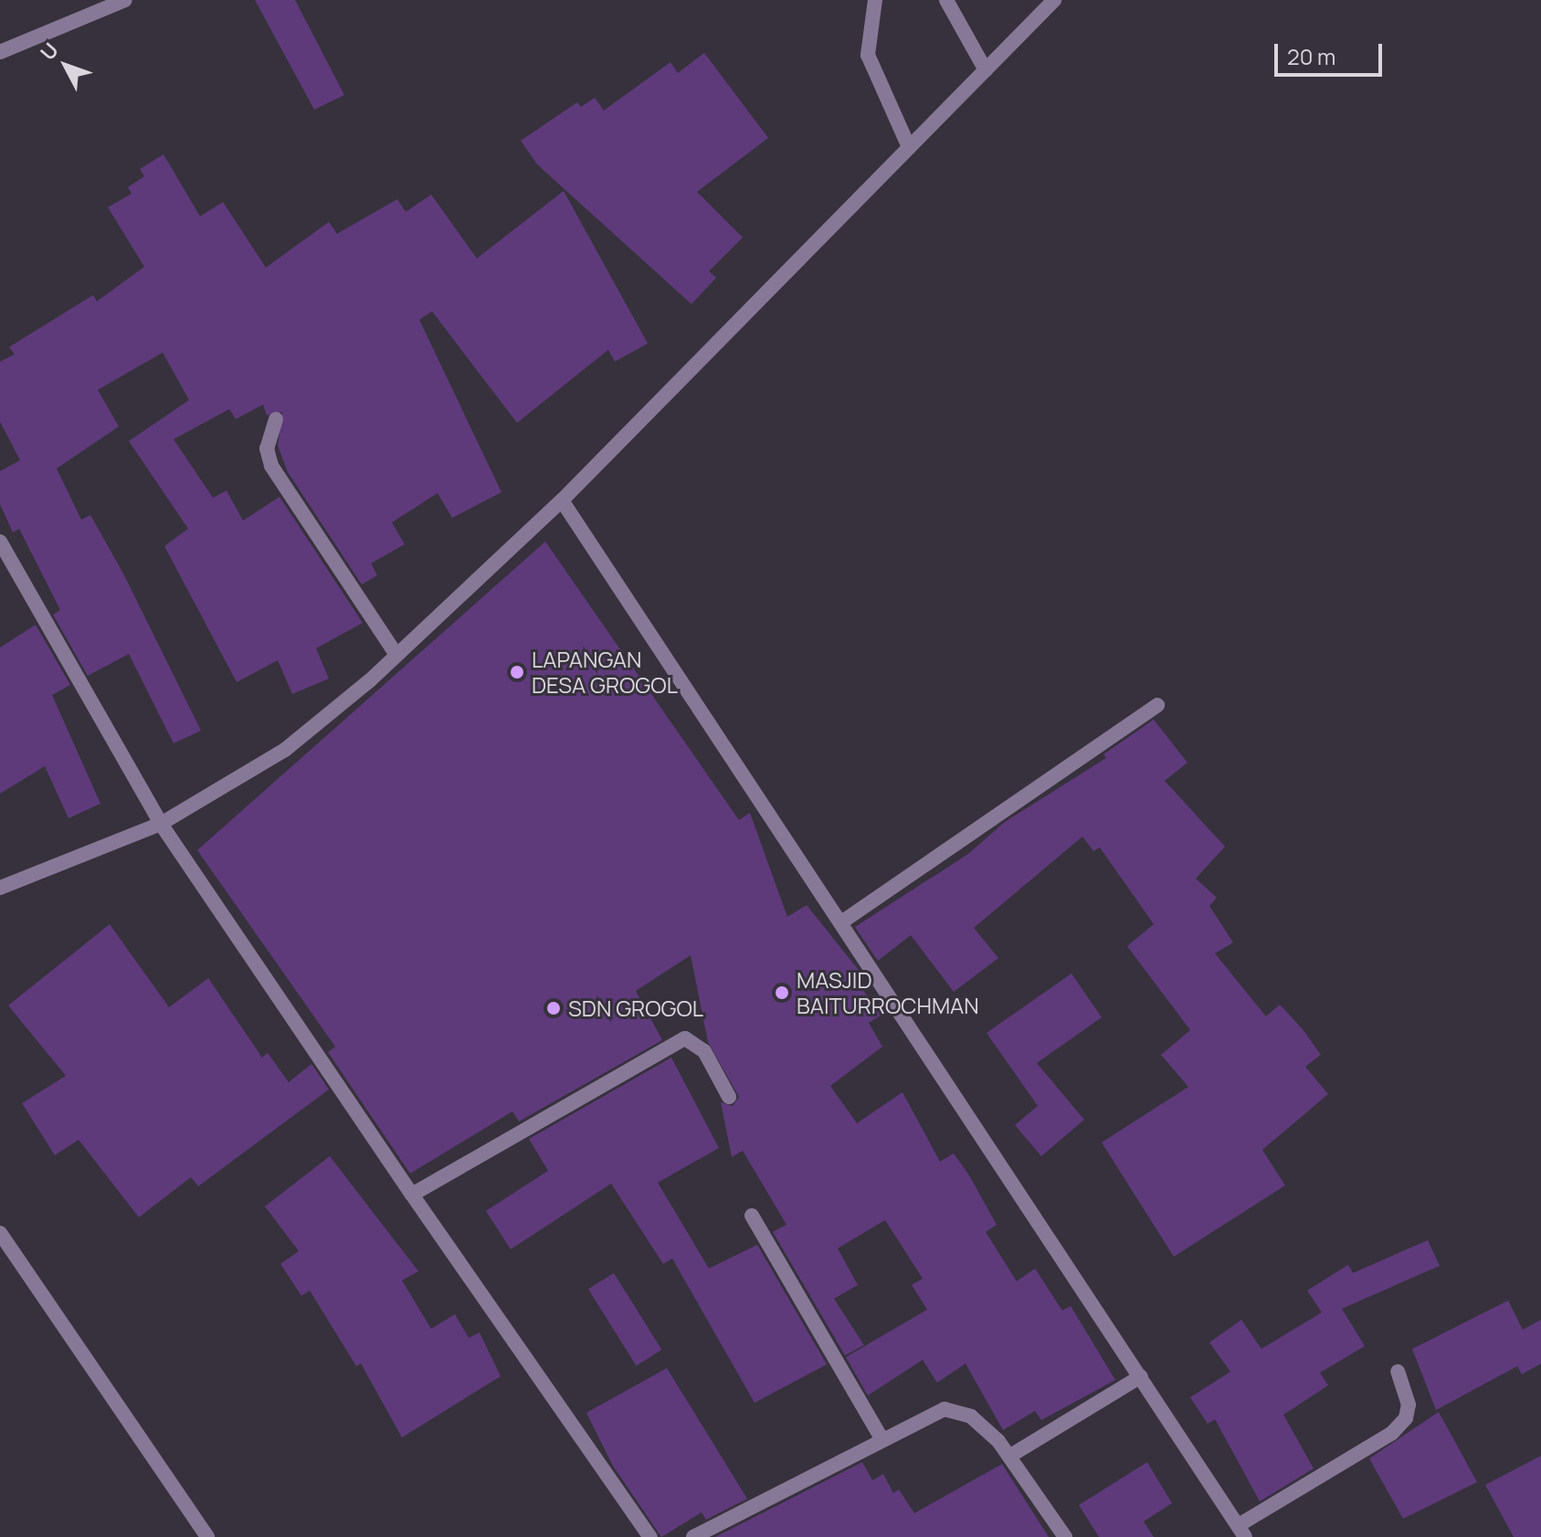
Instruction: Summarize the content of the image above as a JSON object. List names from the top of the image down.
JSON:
{
  "places": ["LAPANGAN DESA GROGOL", "MASJID BAITURROCHMAN", "SDN GROGOL"],
  "scale_bar": "20 m",
  "north": "top left"
}
